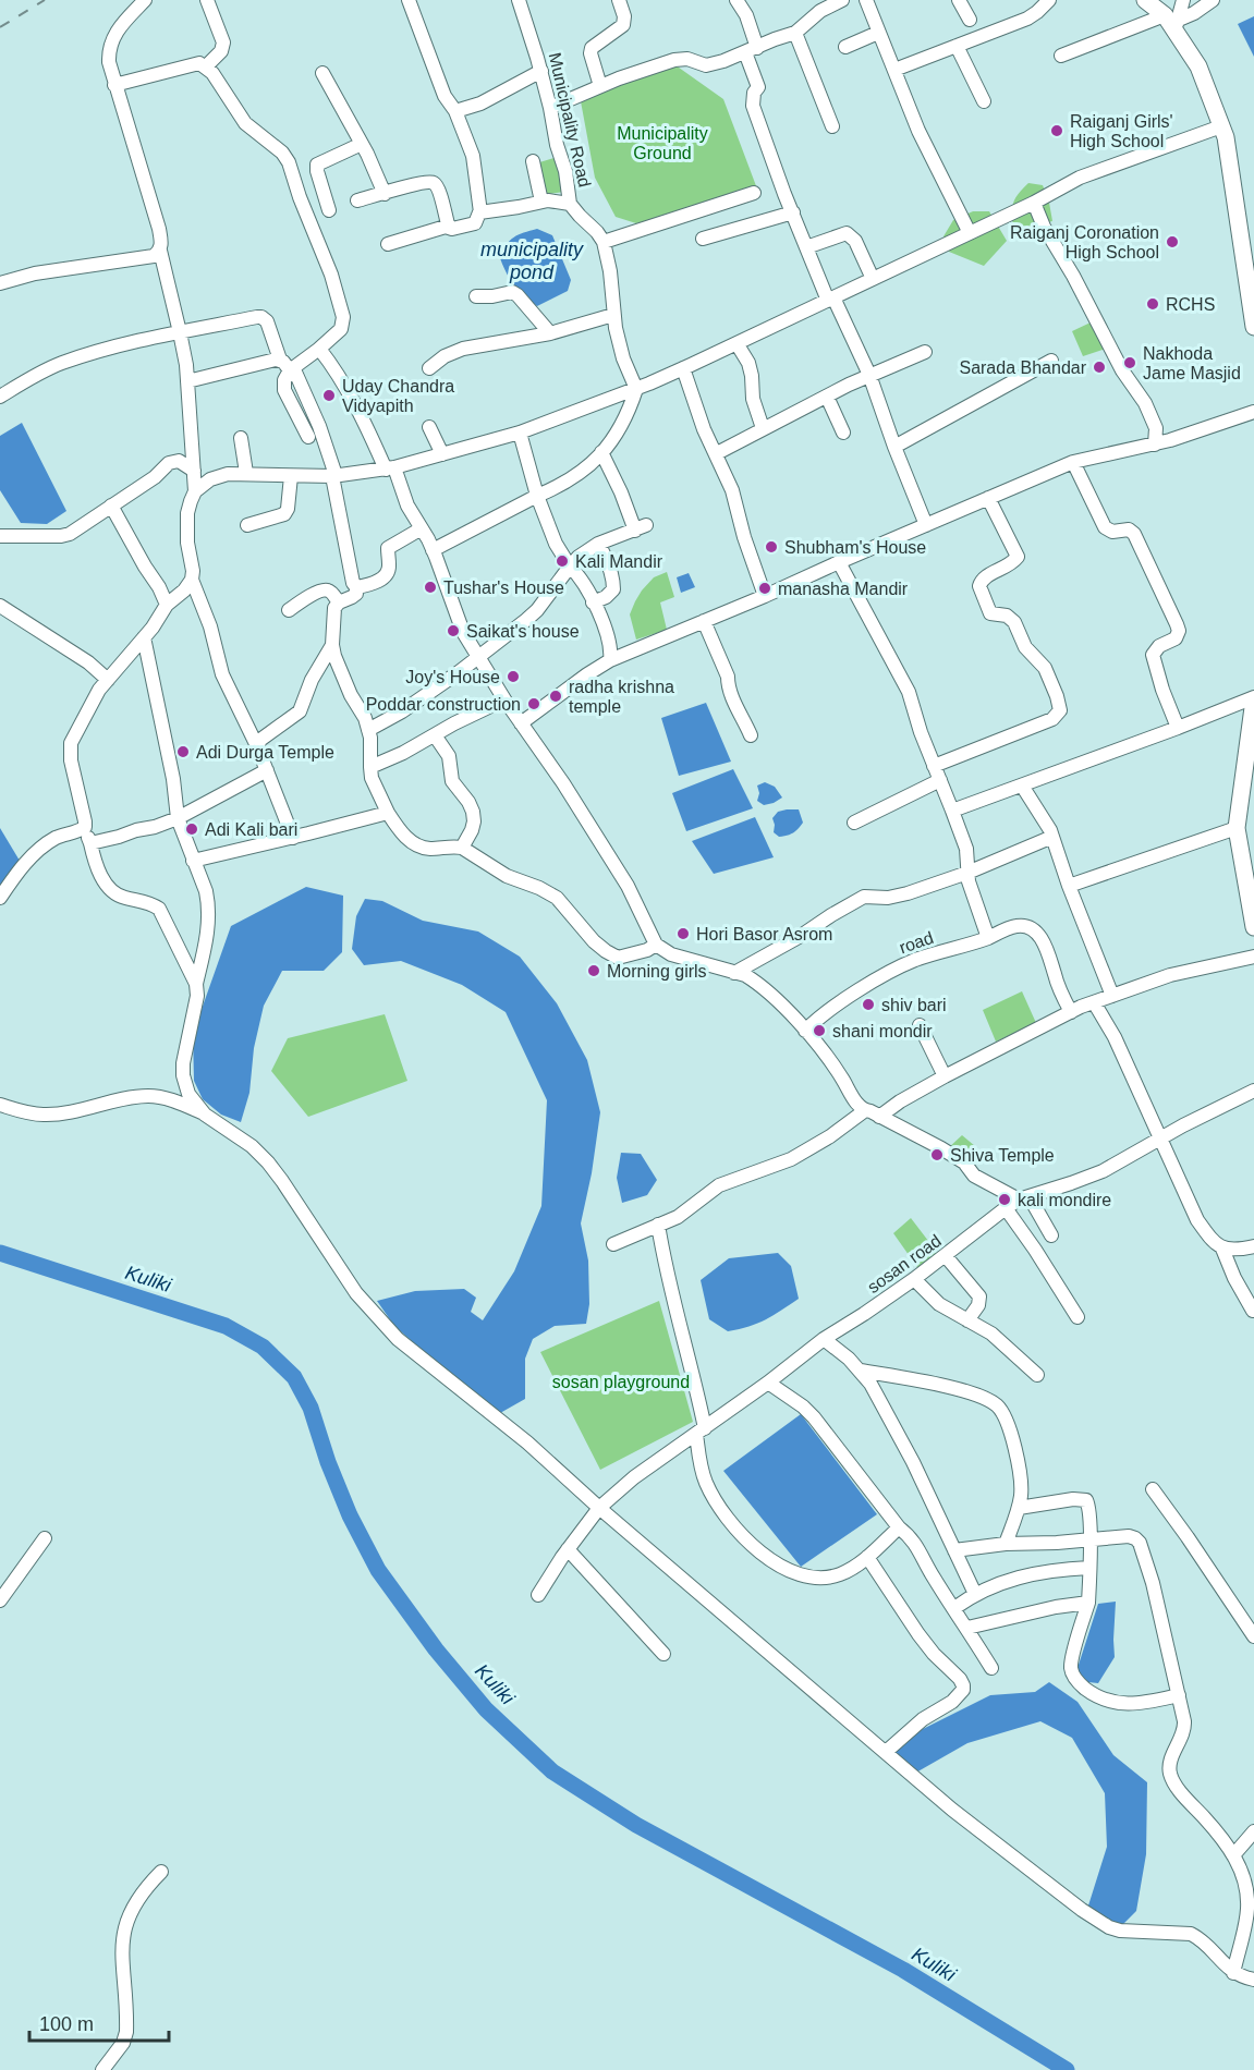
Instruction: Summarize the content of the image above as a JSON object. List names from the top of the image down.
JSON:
{
  "streets": {
    "street": ["Municipality Road", "road", "sosan road"]
  },
  "water": ["municipality pond", "Kuliki"],
  "parks": ["Municipality Ground", "sosan playground"],
  "places": [
    "Raiganj Girls' High School",
    "Raiganj Coronation High School",
    "RCHS",
    "Nakhoda Jame Masjid",
    "Sarada Bhandar",
    "Uday Chandra Vidyapith",
    "Shubham's House",
    "Kali Mandir",
    "Tushar's House",
    "manasha Mandir",
    "Saikat's house",
    "Joy's House",
    "radha krishna temple",
    "Poddar construction",
    "Adi Durga Temple",
    "Adi Kali bari",
    "Hori Basor Asrom",
    "Morning girls",
    "shiv bari",
    "shani mondir",
    "Shiva Temple",
    "kali mondire"
  ],
  "scale_bar": "100 m"
}
